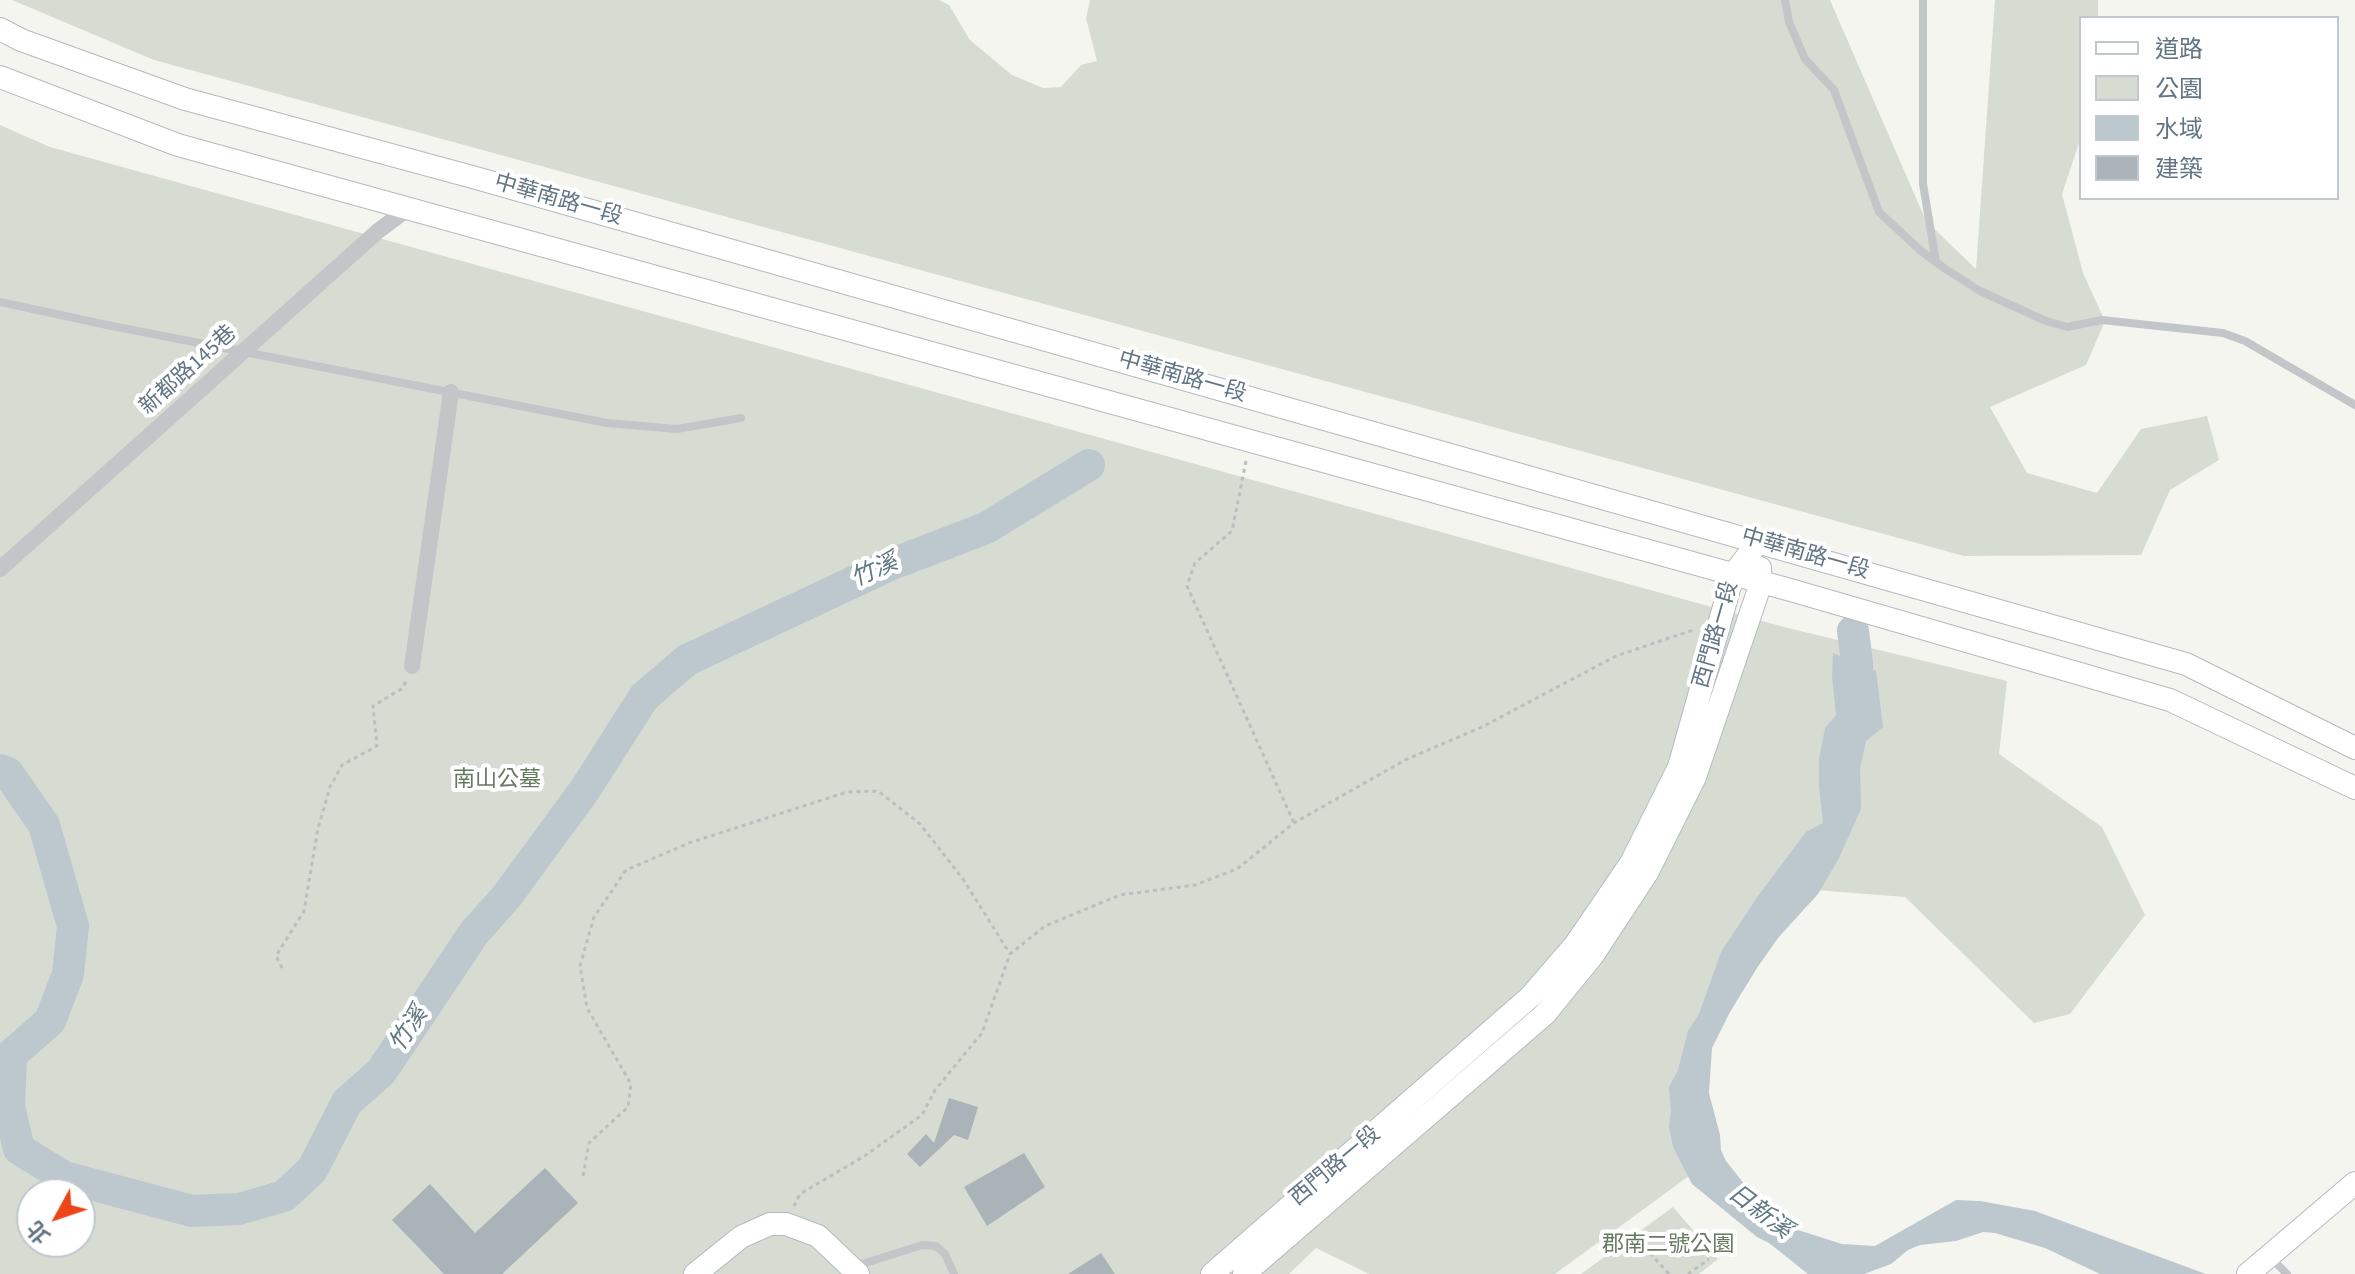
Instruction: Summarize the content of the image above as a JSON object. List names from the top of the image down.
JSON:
{
  "streets": {
    "street": ["中華南路一段", "新都路145巷", "西門路一段"]
  },
  "crossings": [
    ["中華南路一段", "新都路145巷"],
    ["中華南路一段", "西門路一段"]
  ],
  "water": ["竹溪", "日新溪"],
  "parks": ["南山公墓", "郡南二號公園"],
  "legend": [
    "道路",
    "公園",
    "水域",
    "建築"
  ],
  "north": "bottom left"
}
